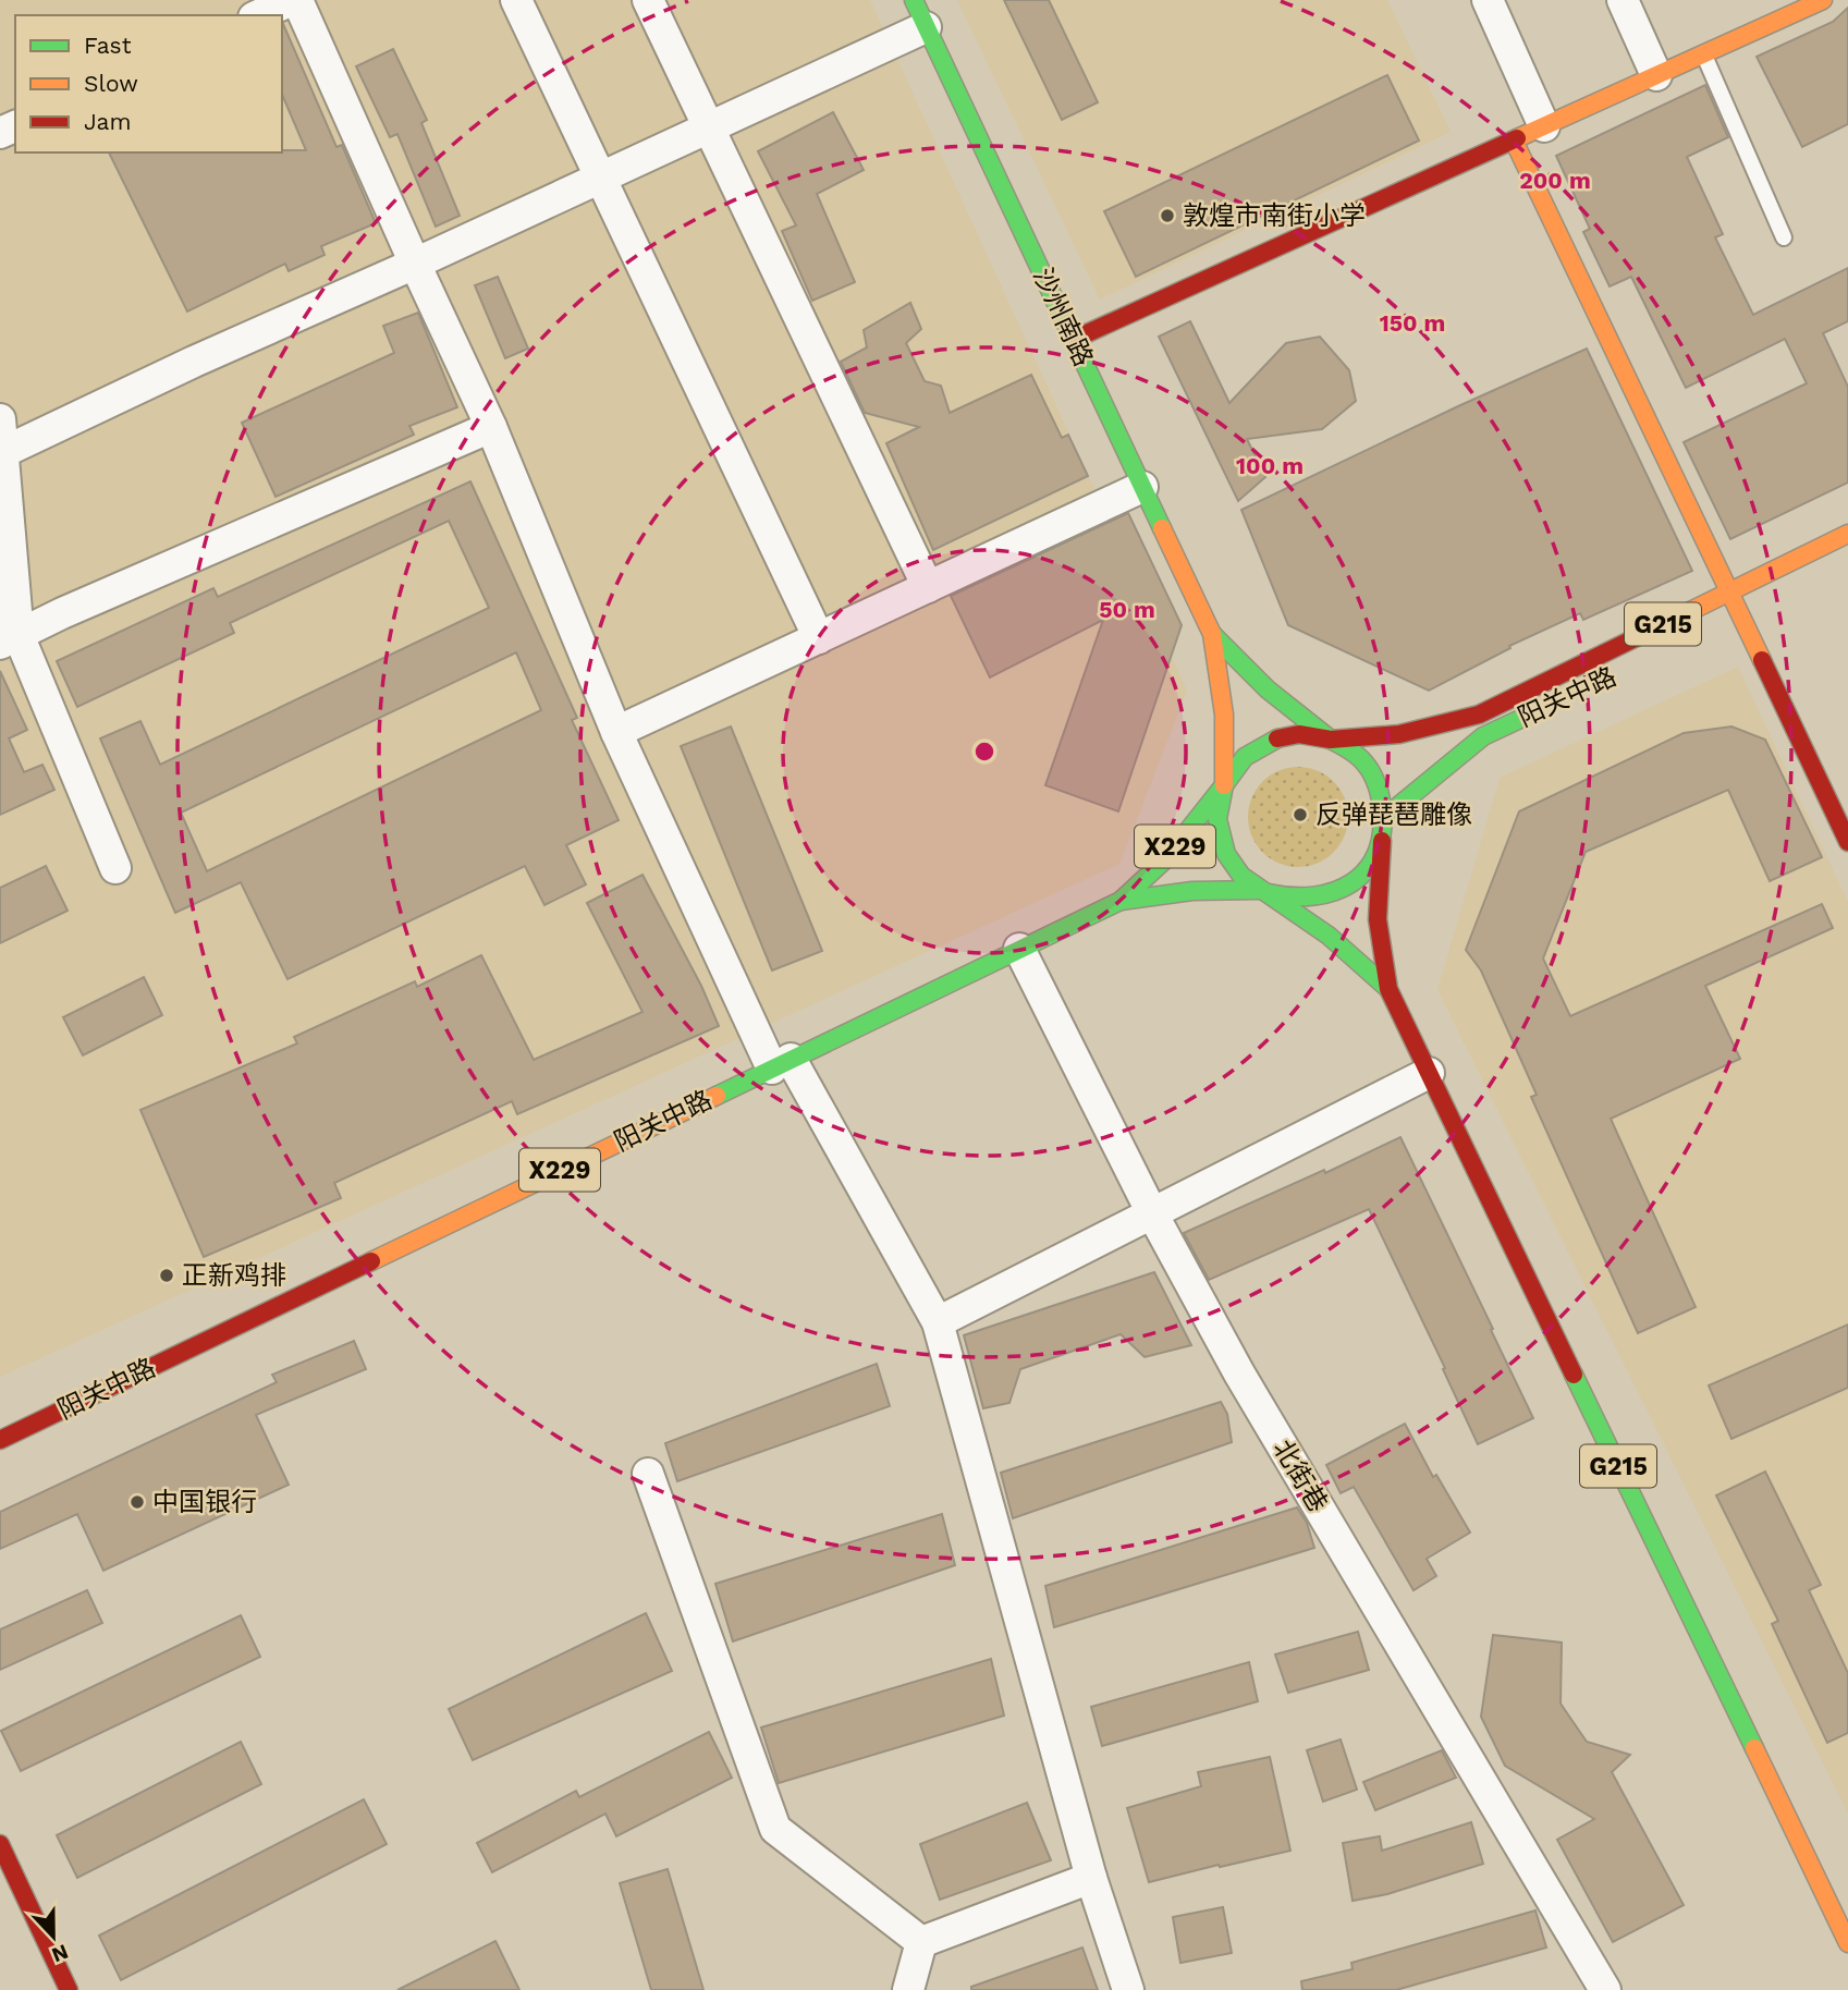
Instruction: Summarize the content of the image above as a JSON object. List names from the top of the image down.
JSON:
{
  "streets": {
    "main road": [
      "沙州南路",
      "G215",
      "阳关中路",
      "X229"
    ],
    "street": ["北街巷"]
  },
  "crossings": [
    ["G215", "阳关中路"],
    ["G215", "X229"],
    ["阳关中路", "X229"],
    ["阳关中路", "北街巷"]
  ],
  "places": [
    "敦煌市南街小学",
    "反弹琵琶雕像",
    "正新鸡排",
    "中国银行"
  ],
  "legend": ["Fast", "Slow", "Jam"],
  "north": "bottom",
  "rings": [
    "200 m",
    "150 m",
    "100 m",
    "50 m"
  ]
}
